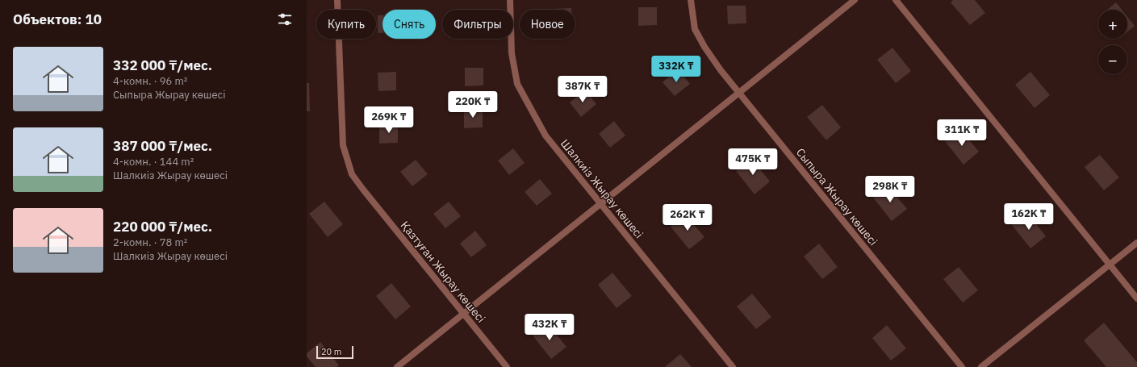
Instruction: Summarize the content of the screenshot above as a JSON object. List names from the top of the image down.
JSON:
{
  "streets": {
    "street": ["Шалкиіз Жырау көшесі", "Сыпыра Жырау көшесі", "Қазтуған Жырау көшесі"]
  },
  "scale_bar": "20 m",
  "page": {
    "heading": "Объектов: 10",
    "map_buttons": ["+", "−"],
    "chip": [
      "Купить",
      "Снять",
      "Фильтры",
      "Новое"
    ],
    "list": [
      {
        "name": "332 000 ₸/мес.",
        "note": "4-комн. · 96 m² · Сыпыра Жырау көшесі"
      },
      {
        "name": "387 000 ₸/мес.",
        "note": "4-комн. · 144 m² · Шалкиіз Жырау көшесі"
      },
      {
        "name": "220 000 ₸/мес.",
        "note": "2-комн. · 78 m² · Шалкиіз Жырау көшесі"
      }
    ],
    "price": [
      "332K ₸",
      "387K ₸",
      "220K ₸",
      "269K ₸",
      "311K ₸",
      "475K ₸",
      "298K ₸",
      "162K ₸",
      "262K ₸",
      "432K ₸"
    ],
    "scale": "20 m"
  }
}
